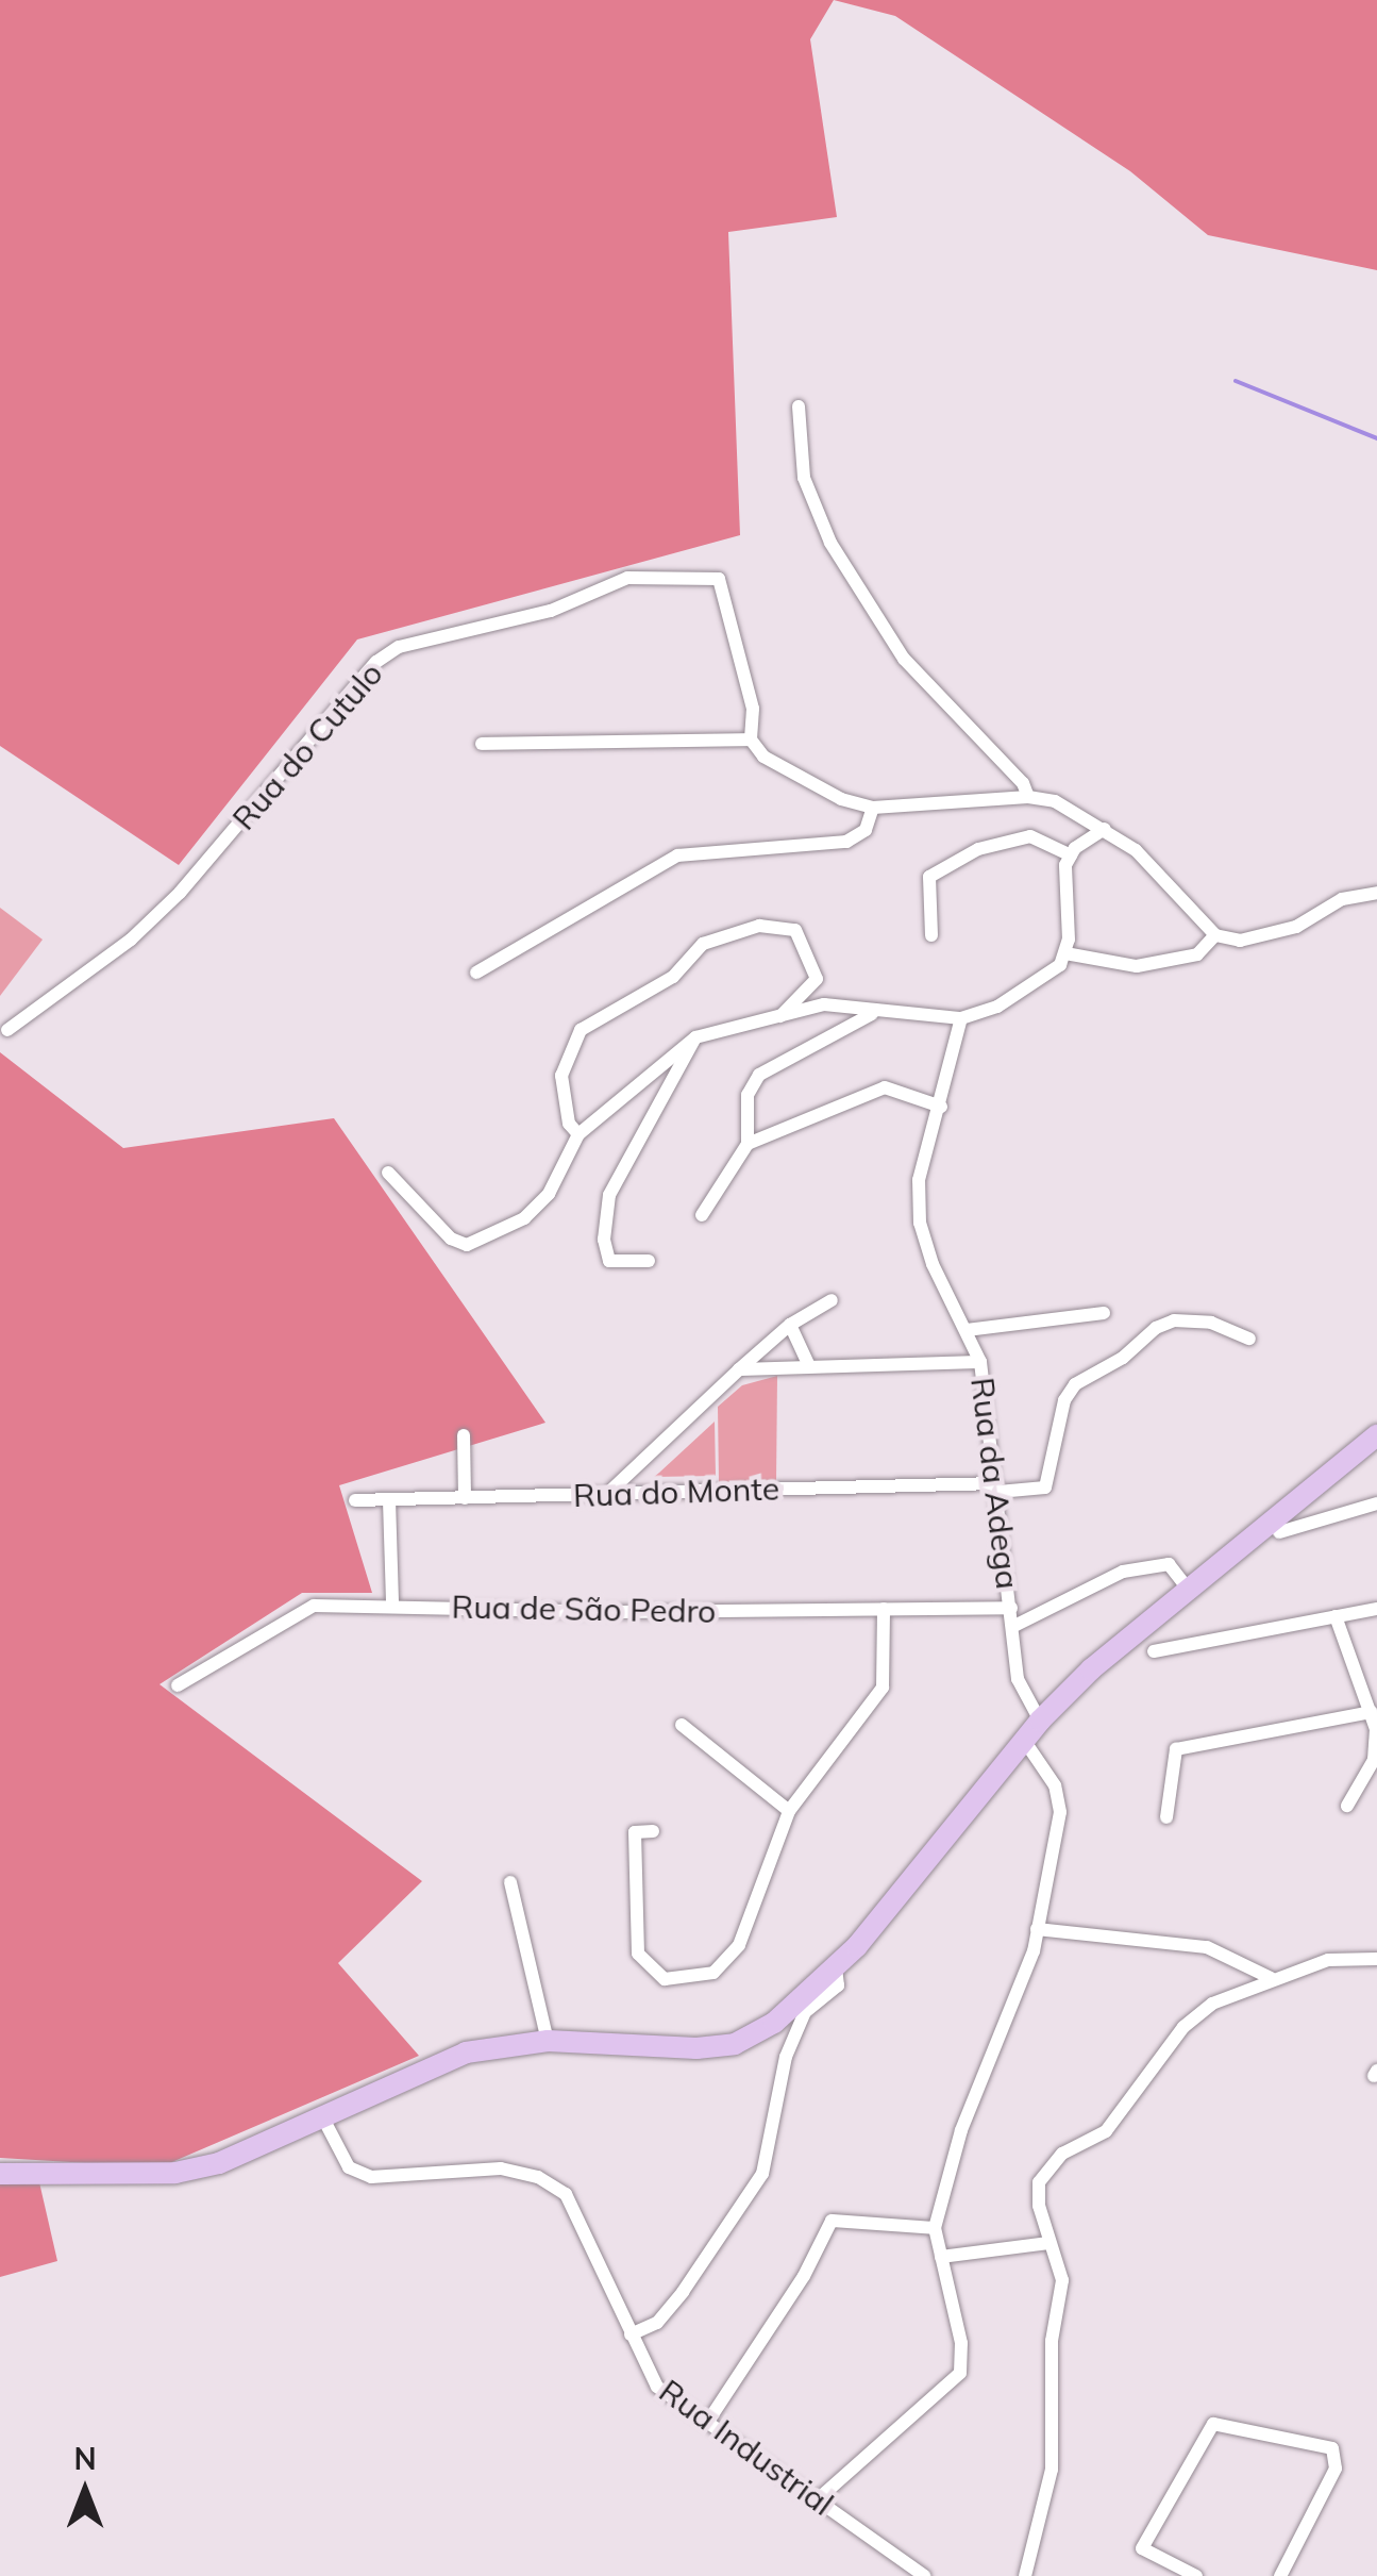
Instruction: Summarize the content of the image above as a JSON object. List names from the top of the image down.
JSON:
{
  "streets": {
    "street": [
      "Rua do Cutulo",
      "Rua da Adega",
      "Rua do Monte",
      "Rua de São Pedro",
      "Rua Industrial"
    ]
  },
  "crossings": [
    ["Rua da Adega", "Rua do Monte"],
    ["Rua da Adega", "Rua de São Pedro"]
  ],
  "north": "top"
}
